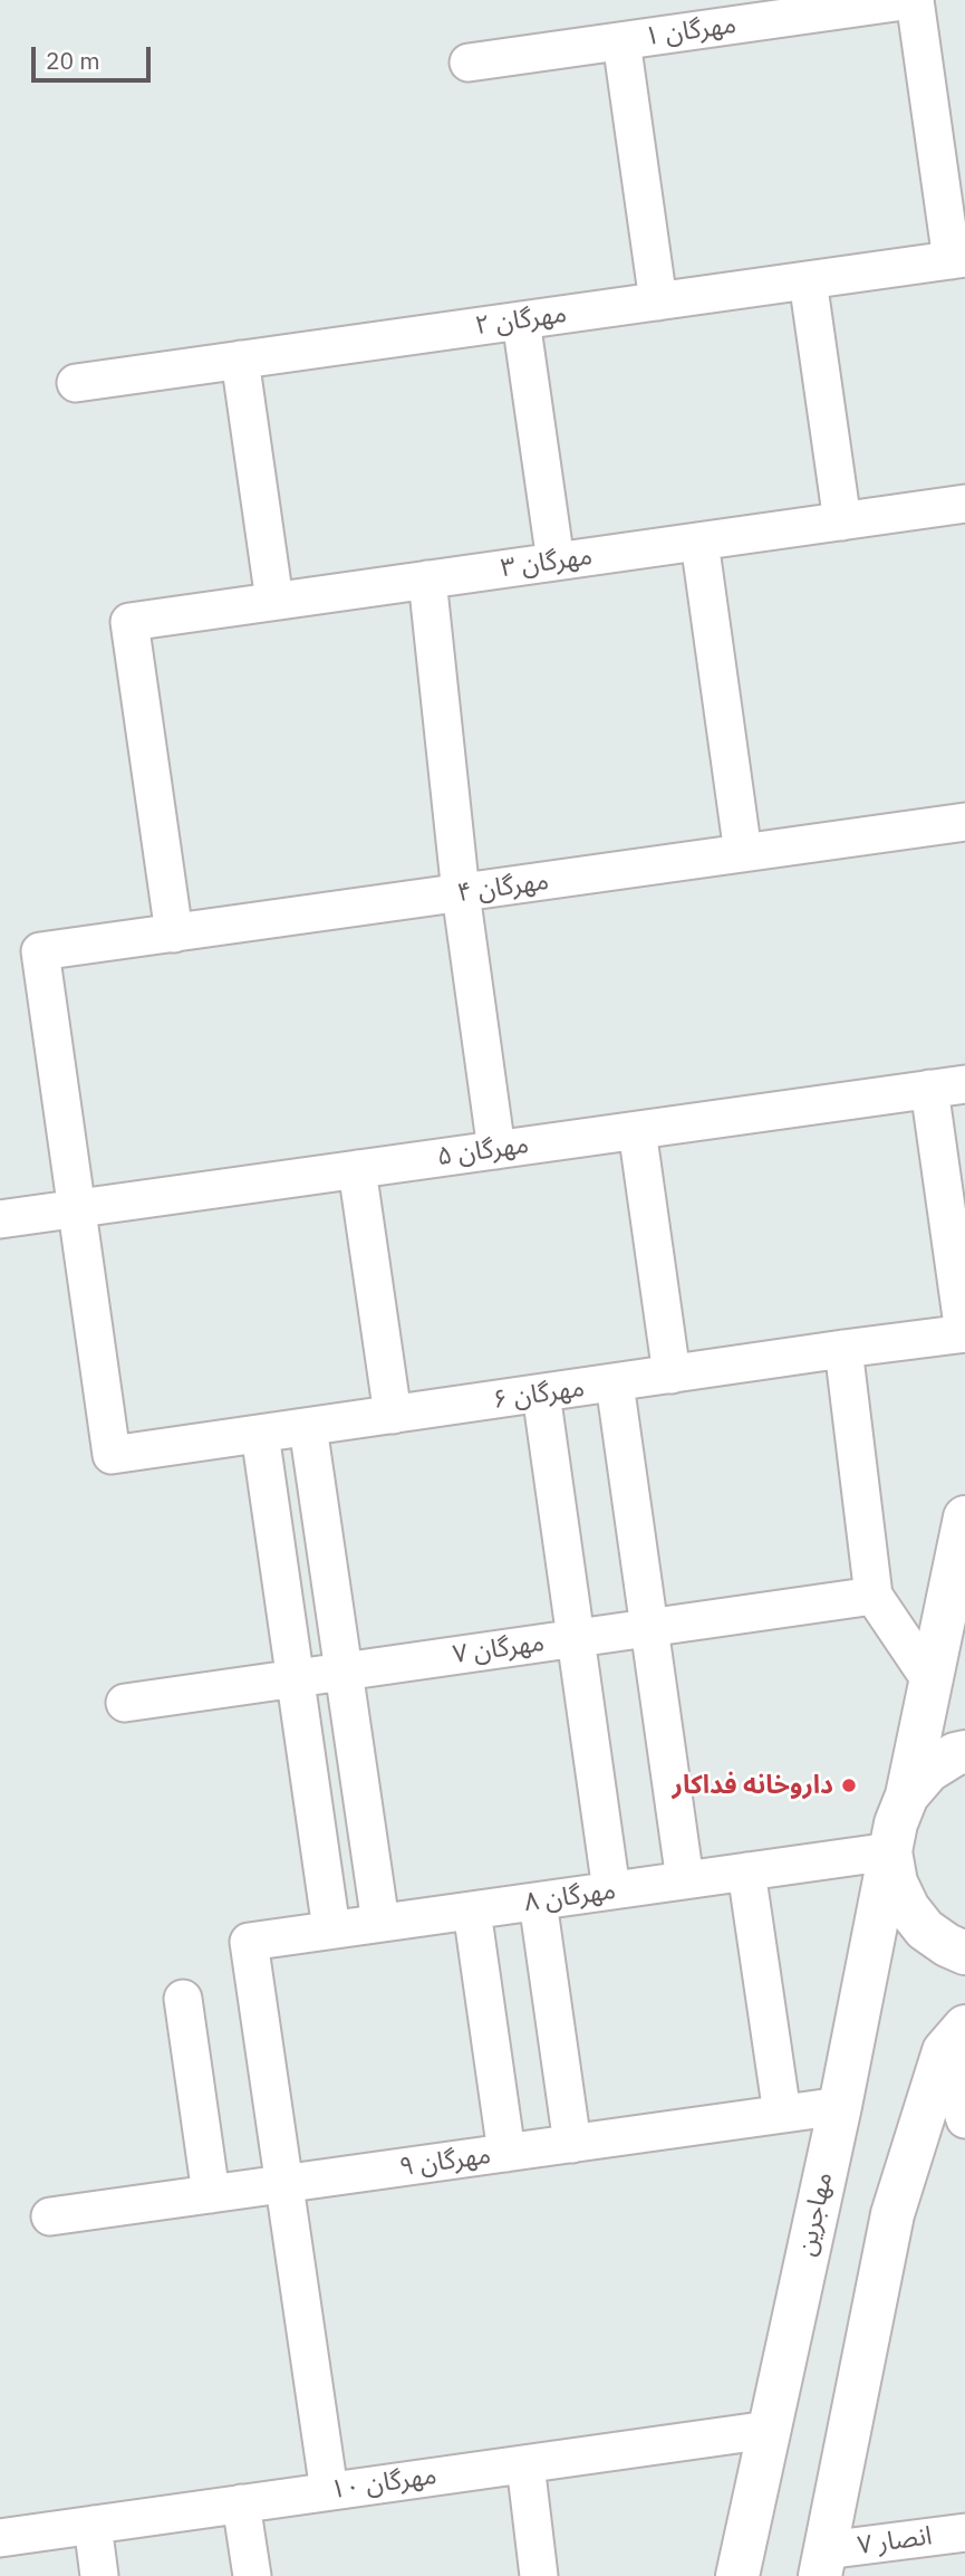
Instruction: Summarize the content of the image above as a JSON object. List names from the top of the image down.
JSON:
{
  "streets": {
    "main road": ["مهاجرین"],
    "street": [
      "مهرگان ۱",
      "مهرگان ۲",
      "مهرگان ۳",
      "مهرگان ۴",
      "مهرگان ۵",
      "مهرگان ۶",
      "مهرگان ۷",
      "مهرگان ۸",
      "مهرگان ۹",
      "مهرگان ۱۰",
      "انصار ۷"
    ]
  },
  "crossings": [
    ["مهرگان ۳", "مهرگان ۴"],
    ["مهرگان ۴", "مهرگان ۵"],
    ["مهرگان ۴", "مهرگان ۶"],
    ["مهرگان ۵", "مهرگان ۶"],
    ["مهرگان ۸", "مهرگان ۹"],
    ["مهرگان ۸", "مهاجرین"],
    ["مهرگان ۹", "مهاجرین"],
    ["مهاجرین", "مهرگان ۱۰"]
  ],
  "places": ["داروخانه فداکار"],
  "scale_bar": "20 m"
}
